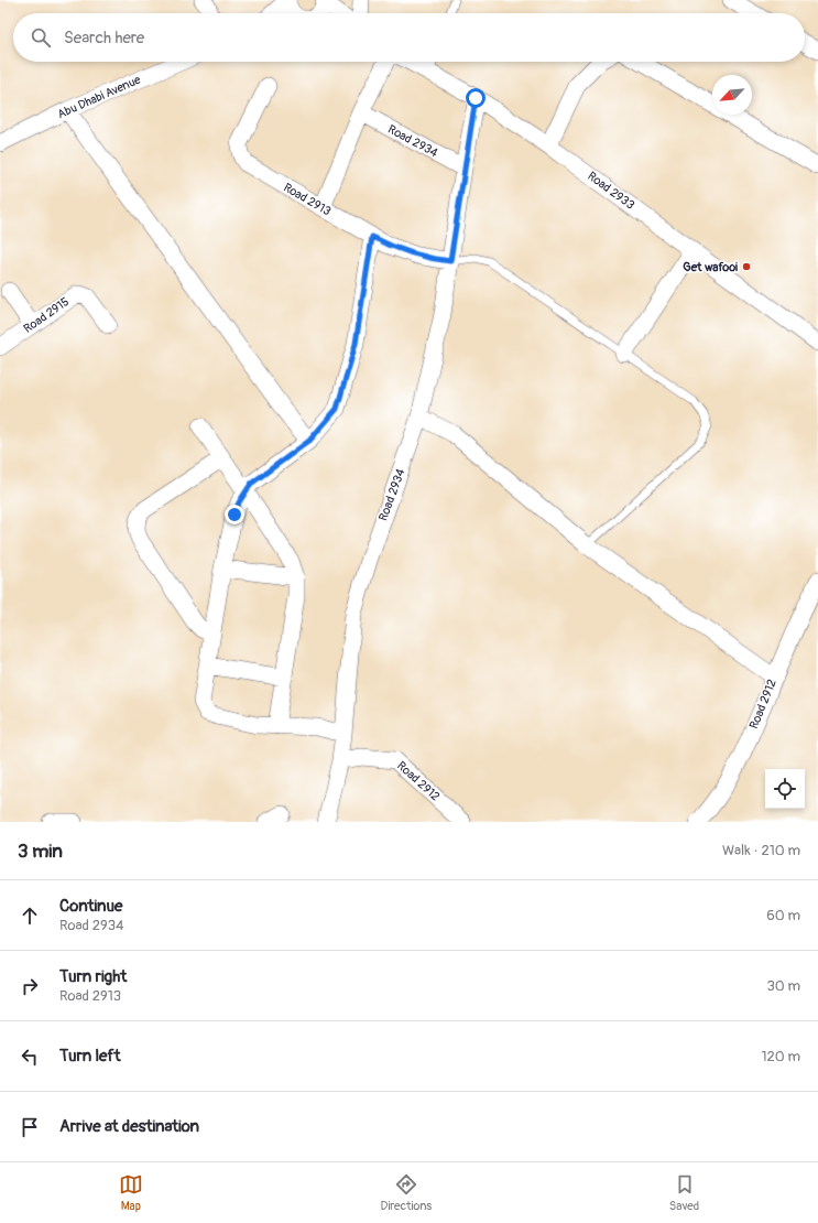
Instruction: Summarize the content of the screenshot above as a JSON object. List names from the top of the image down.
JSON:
{
  "streets": {
    "street": [
      "Abu Dhabi Avenue",
      "Road 2934",
      "Road 2933",
      "Road 2913",
      "Road 2915",
      "Road 2912"
    ]
  },
  "crossings": [
    ["Road 2934", "Road 2933"],
    ["Road 2934", "Road 2913"],
    ["Road 2934", "Road 2912"]
  ],
  "places": ["Get wafooi"],
  "north": "bottom left",
  "page": {
    "search": "Search here",
    "heading": ["3 min", "Walk · 210 m"],
    "list": [
      ["Continue", "Road 2934", "60 m"],
      ["Turn right", "Road 2913", "30 m"],
      ["Turn left", "120 m"],
      "Arrive at destination"
    ],
    "nav": ["Map", "Directions", "Saved"]
  }
}
